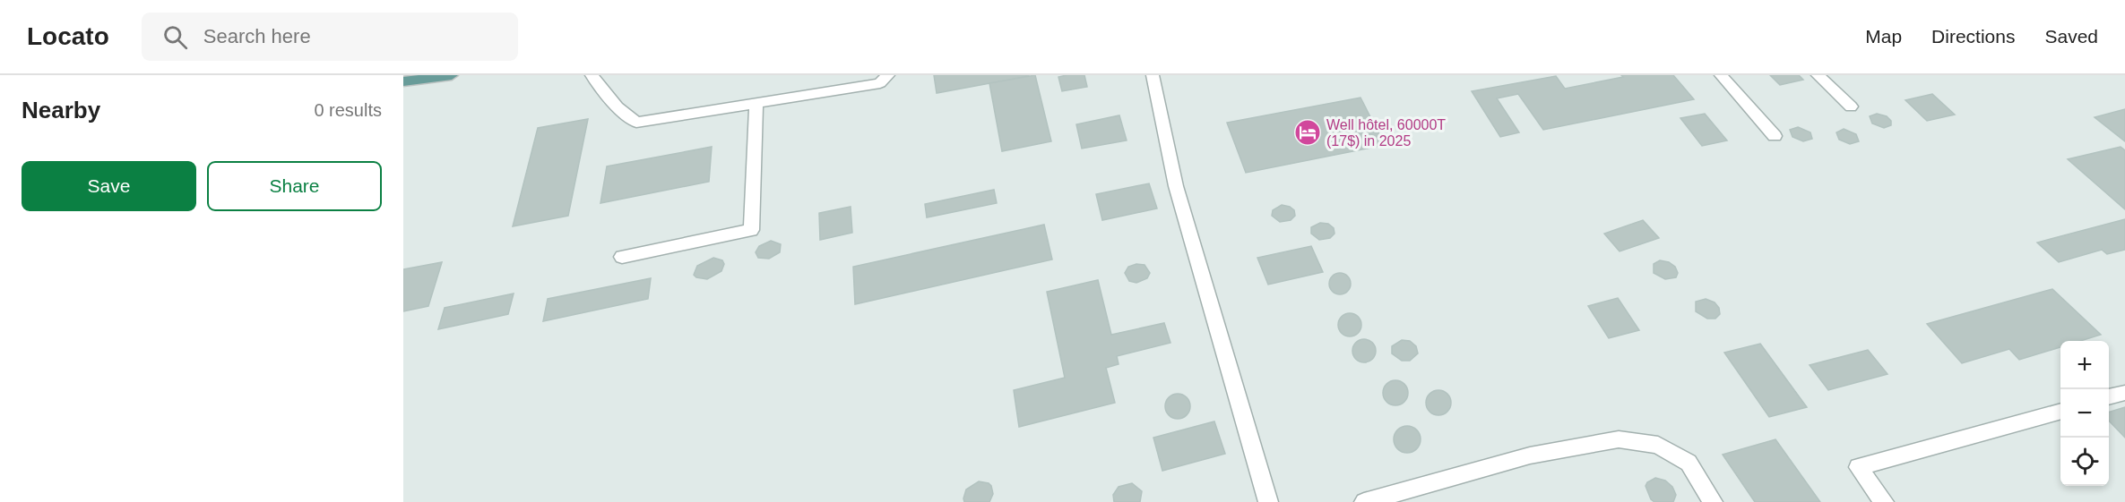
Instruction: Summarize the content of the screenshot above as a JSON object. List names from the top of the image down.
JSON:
{
  "places": {
    "hotel": ["Well hôtel, 60000T (17$) in 2025"]
  },
  "page": {
    "header": "Locato",
    "search": "Search here",
    "nav": ["Map", "Directions", "Saved"],
    "heading": ["Nearby", "0 results"],
    "buttons": ["Save", "Share"],
    "map_buttons": ["+", "−"]
  }
}
